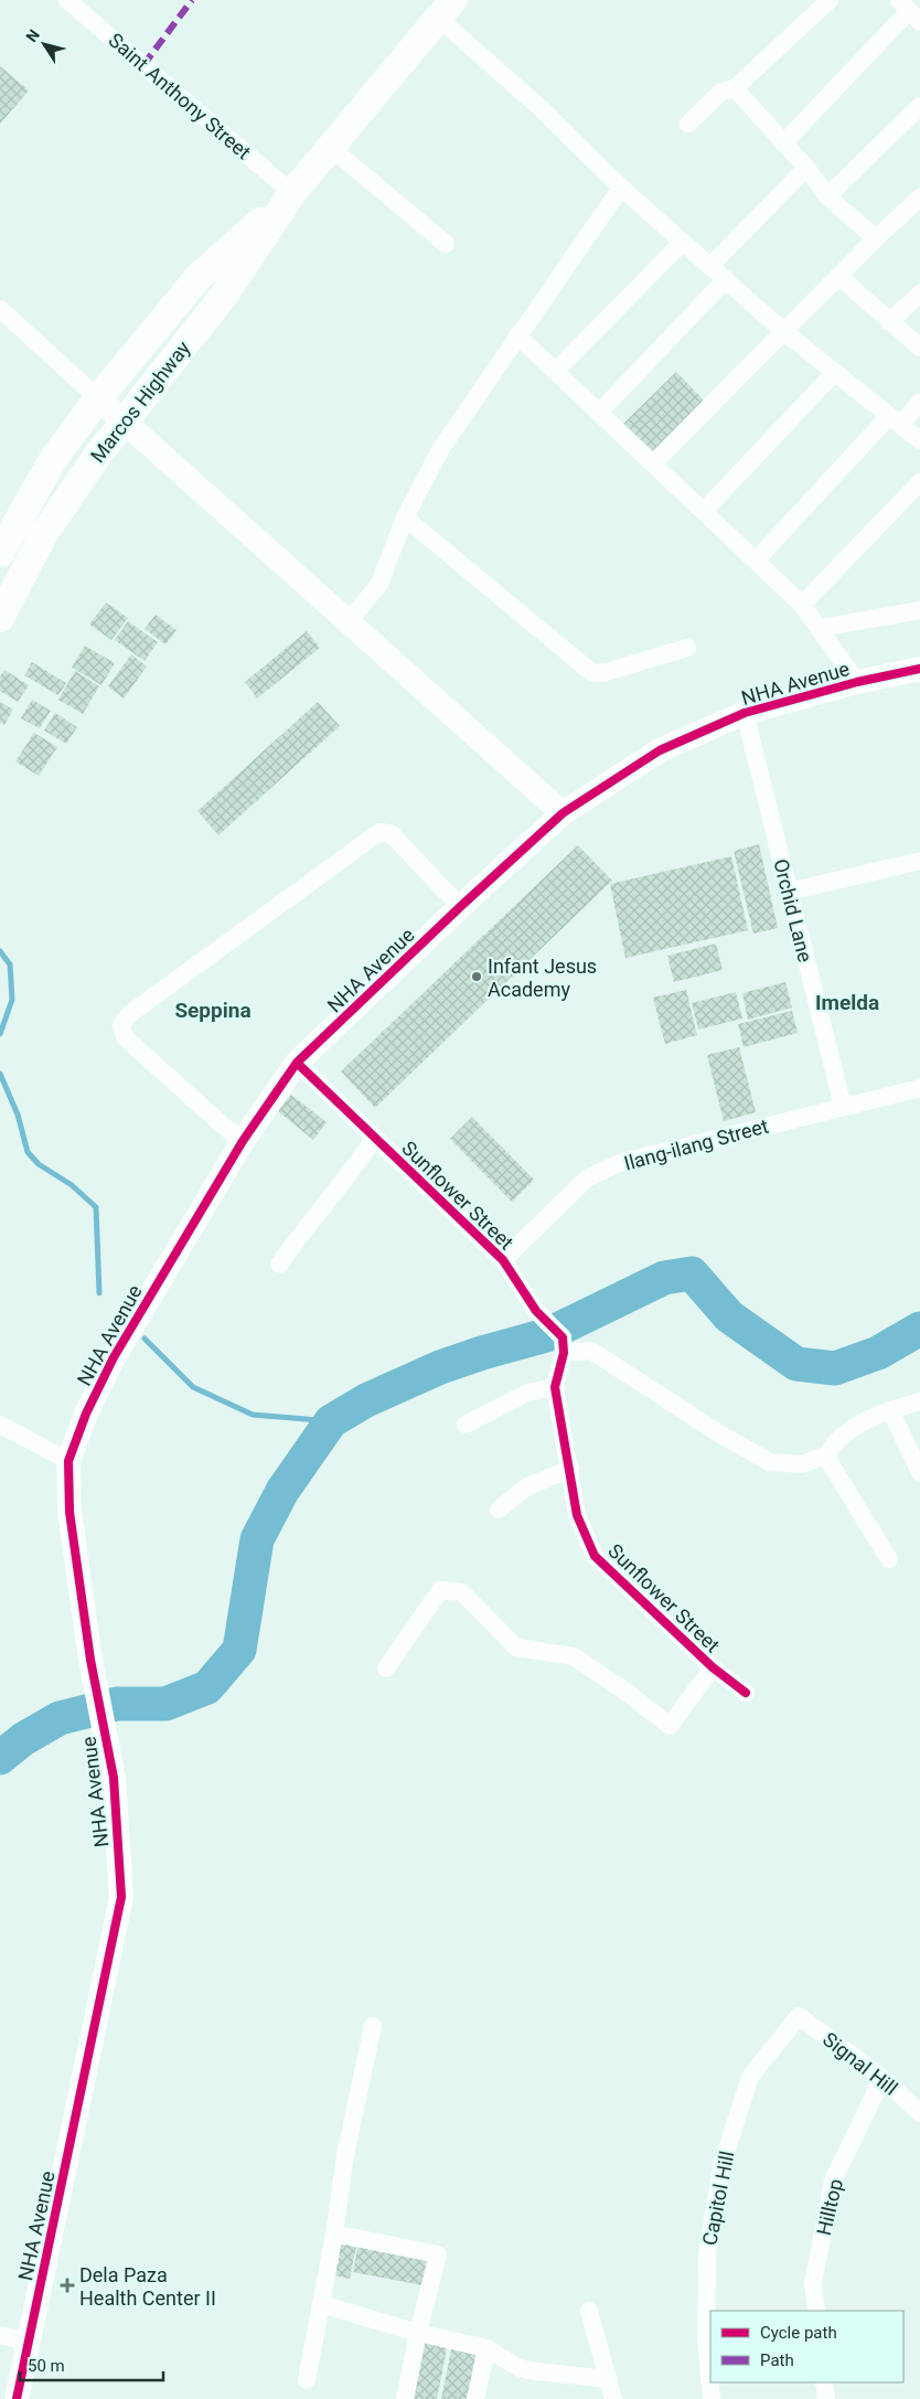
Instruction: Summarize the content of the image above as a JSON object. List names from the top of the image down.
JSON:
{
  "streets": {
    "main road": ["Marcos Highway"],
    "street": [
      "Saint Anthony Street",
      "NHA Avenue",
      "Orchid Lane",
      "Ilang-ilang Street",
      "Sunflower Street",
      "Signal Hill",
      "Capitol Hill",
      "Hilltop"
    ]
  },
  "crossings": [
    ["Saint Anthony Street", "Marcos Highway"],
    ["NHA Avenue", "Orchid Lane"],
    ["NHA Avenue", "Sunflower Street"],
    ["Orchid Lane", "Ilang-ilang Street"],
    ["Ilang-ilang Street", "Sunflower Street"],
    ["Signal Hill", "Capitol Hill"],
    ["Signal Hill", "Hilltop"]
  ],
  "districts": ["Imelda", "Seppina"],
  "places": {
    "other": ["Infant Jesus Academy"],
    "health": ["Dela Paza Health Center II"]
  },
  "legend": ["Cycle path", "Path"],
  "scale_bar": "50 m",
  "north": "top left"
}
